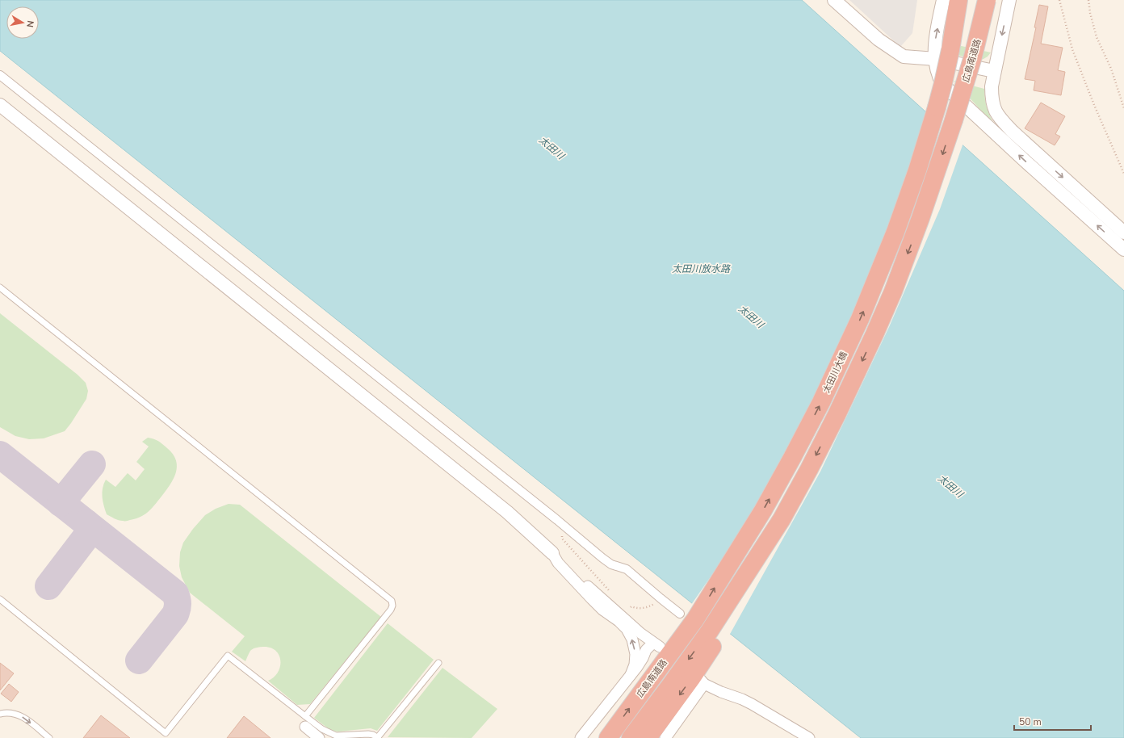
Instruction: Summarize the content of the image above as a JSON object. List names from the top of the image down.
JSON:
{
  "streets": {
    "highway": ["広島南道路", "太田川大橋"]
  },
  "crossings": [
    ["広島南道路", "太田川大橋"]
  ],
  "one_way": ["太田川大橋"],
  "water": ["太田川", "太田川放水路"],
  "scale_bar": "50 m",
  "north": "right"
}
